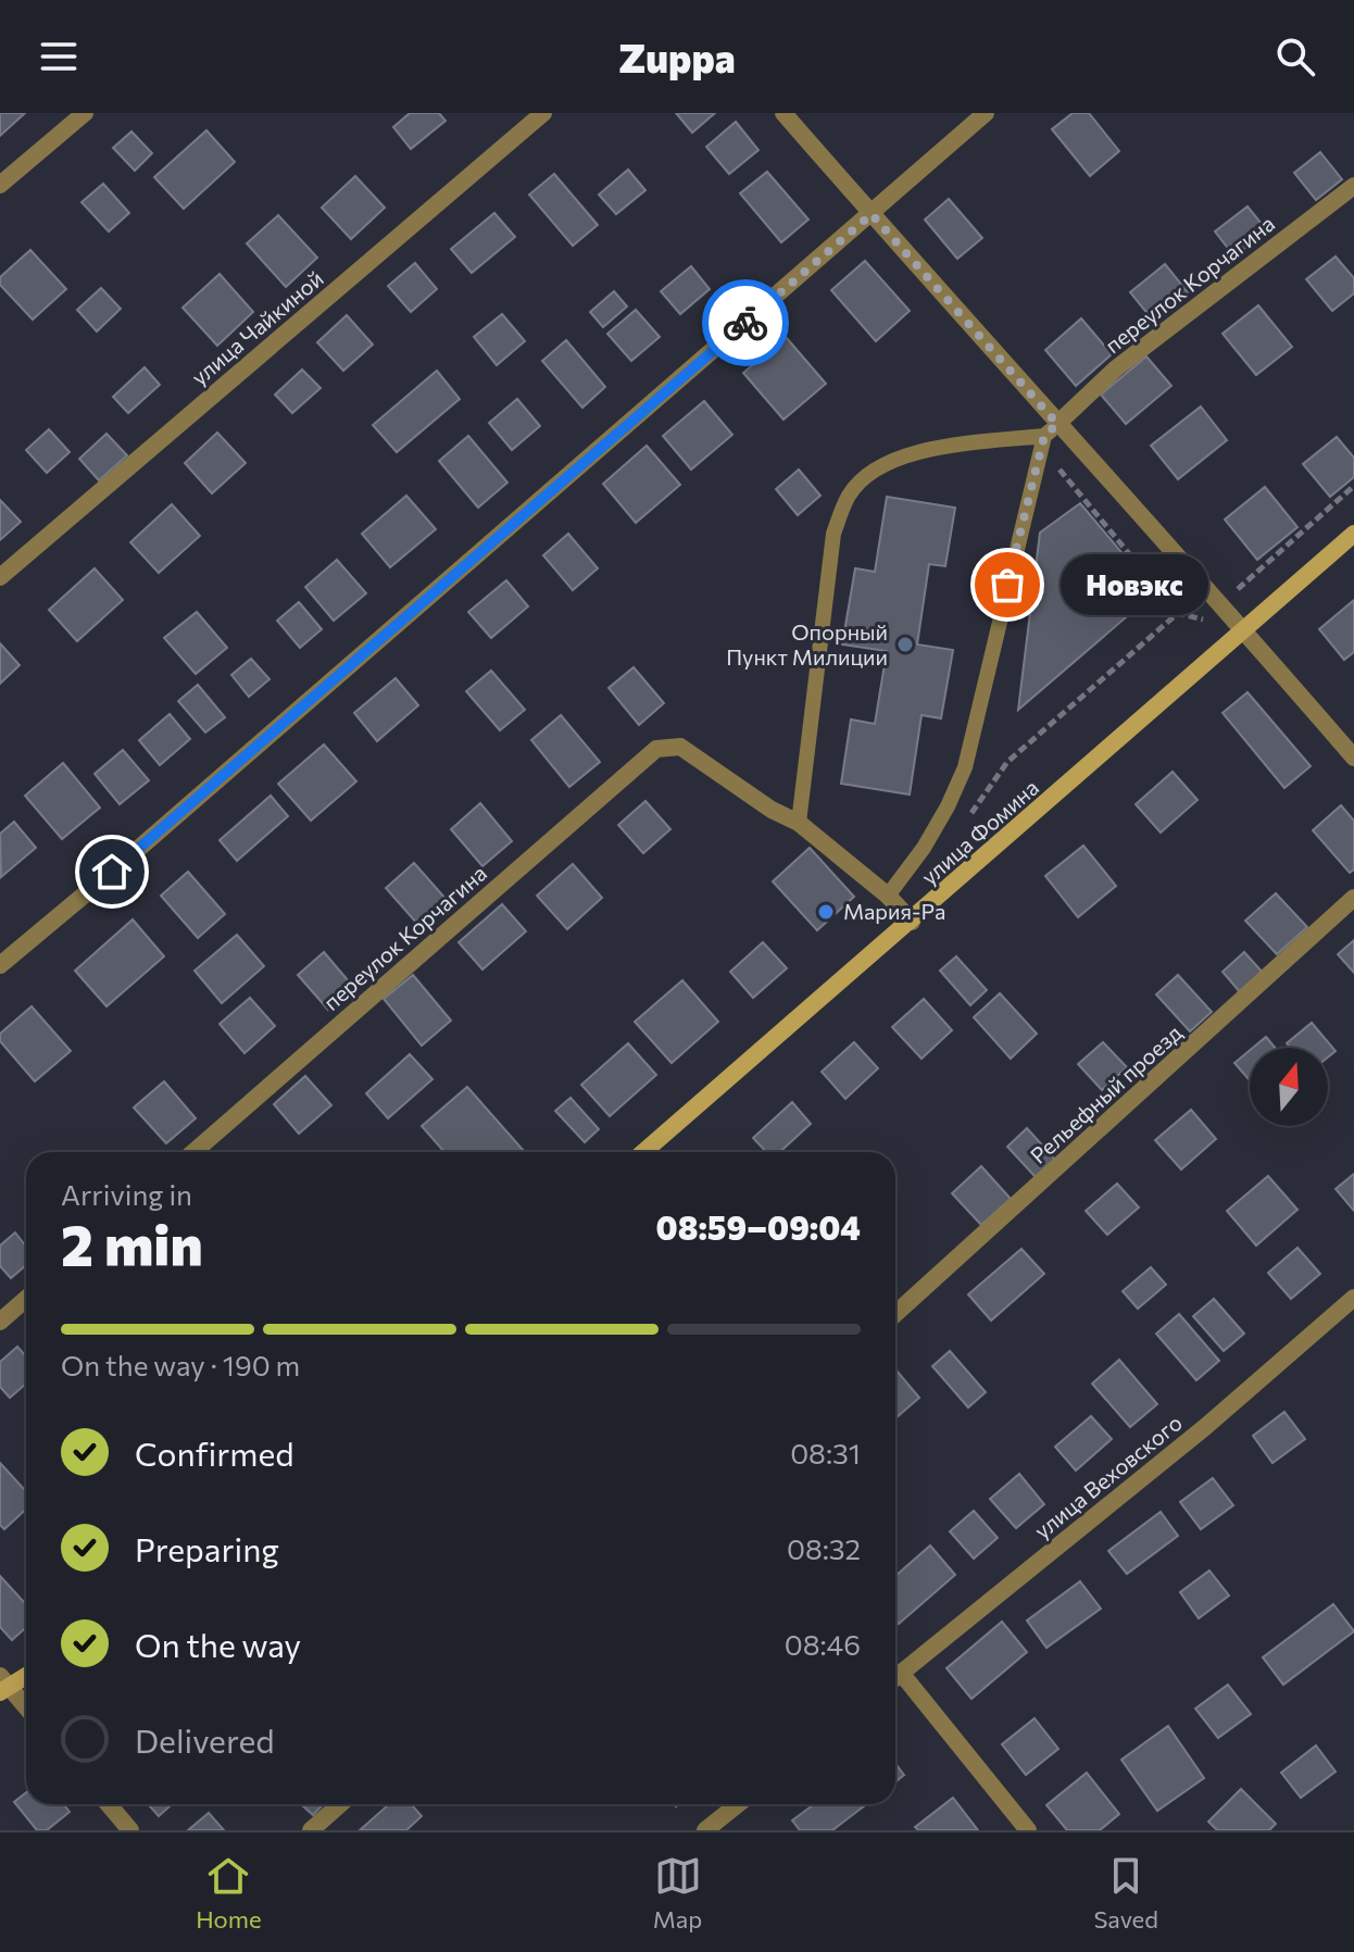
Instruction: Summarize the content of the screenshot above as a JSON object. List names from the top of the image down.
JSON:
{
  "streets": {
    "street": [
      "переулок Корчагина",
      "улица Чайкиной",
      "улица Фомина",
      "Рельефный проезд",
      "улица Веховского"
    ]
  },
  "places": ["Новэкс", "Опорный Пункт Милиции", "Мария-Ра"],
  "north": "top",
  "page": {
    "header": "Zuppa",
    "bubble": "Новэкс",
    "heading": ["2 min", "Arriving in", "08:59–09:04"],
    "bar": "On the way · 190 m",
    "list": [
      ["Confirmed", "08:31"],
      ["Preparing", "08:32"],
      ["On the way", "08:46"],
      "Delivered"
    ],
    "tabs": ["Home", "Map", "Saved"]
  }
}
